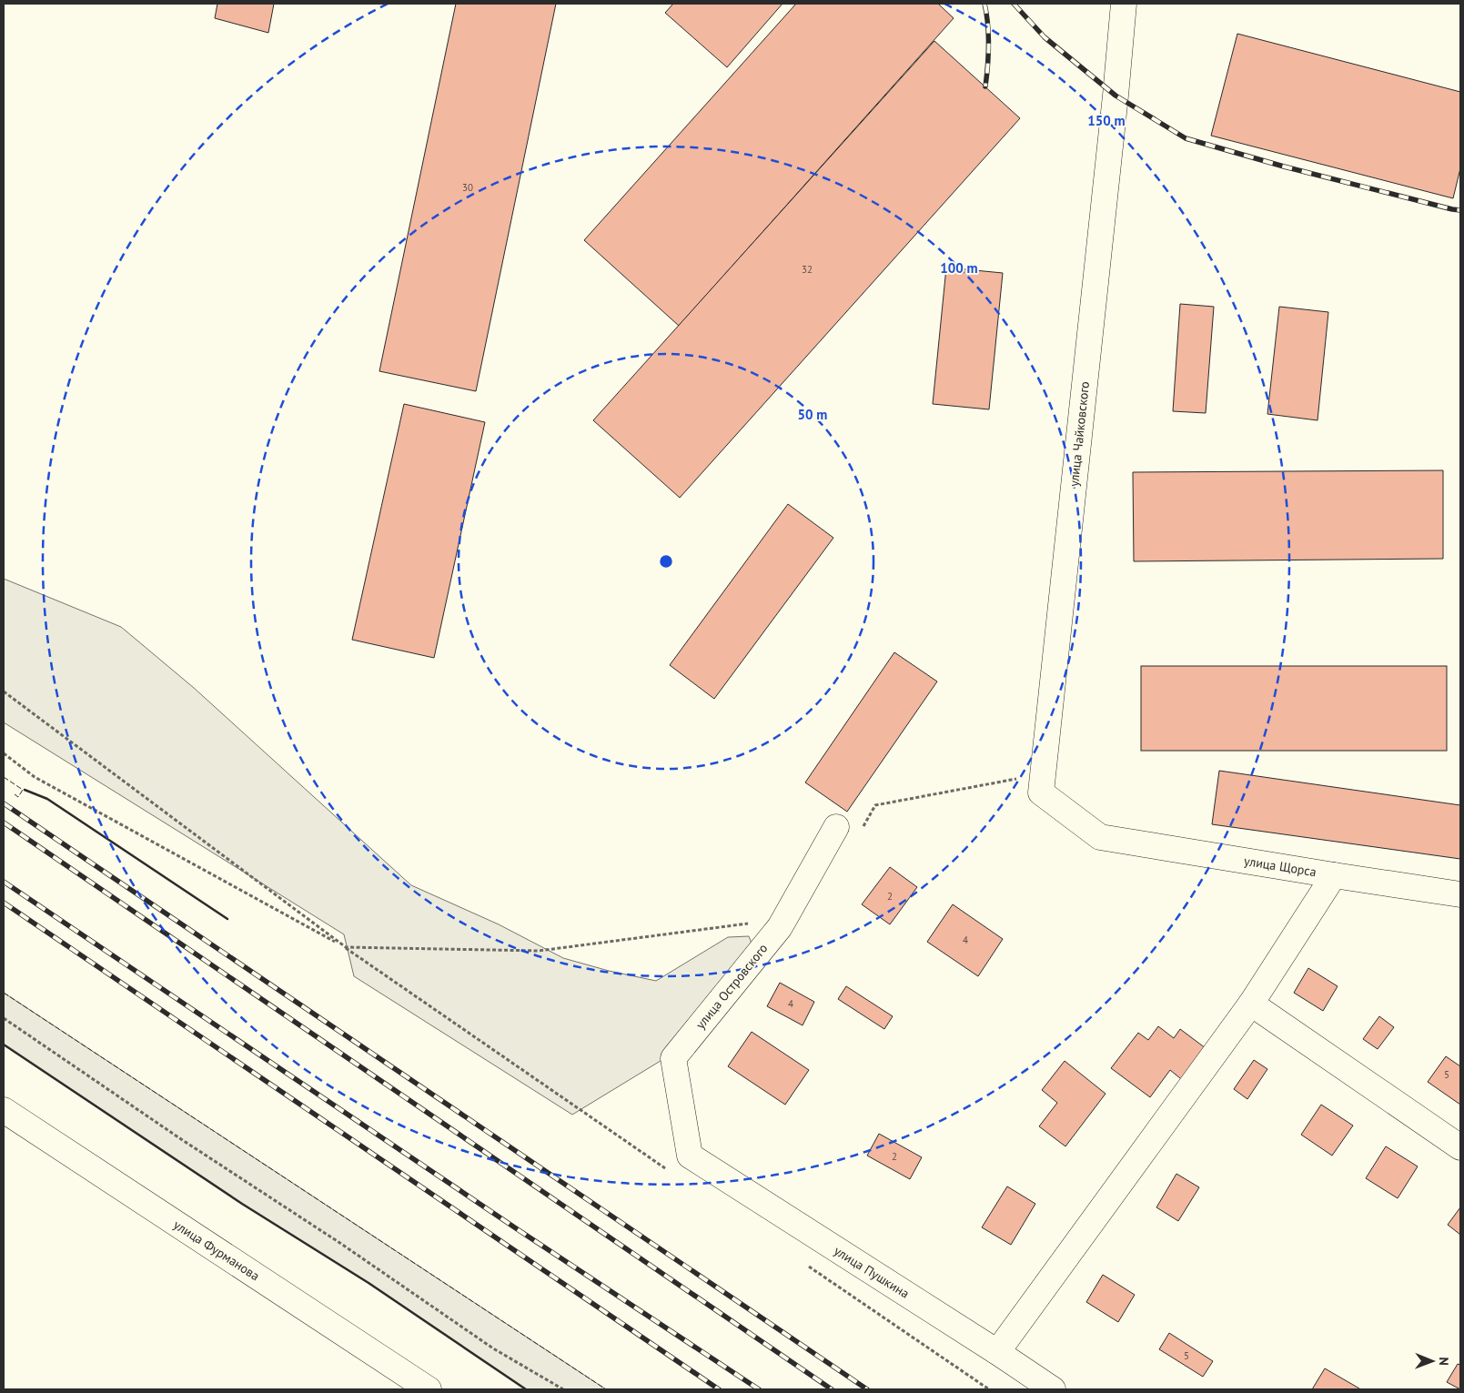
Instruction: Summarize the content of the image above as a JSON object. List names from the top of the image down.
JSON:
{
  "streets": {
    "street": [
      "улица Чайковского",
      "улица Щорса",
      "улица Островского",
      "улица Фурманова",
      "улица Пушкина"
    ]
  },
  "crossings": [
    ["улица Чайковского", "улица Щорса"],
    ["улица Островского", "улица Пушкина"]
  ],
  "house_numbers": [
    "30",
    "32",
    "2",
    "4",
    "4",
    "5",
    "2",
    "5"
  ],
  "north": "right",
  "rings": ["150 m", "100 m", "50 m"]
}
